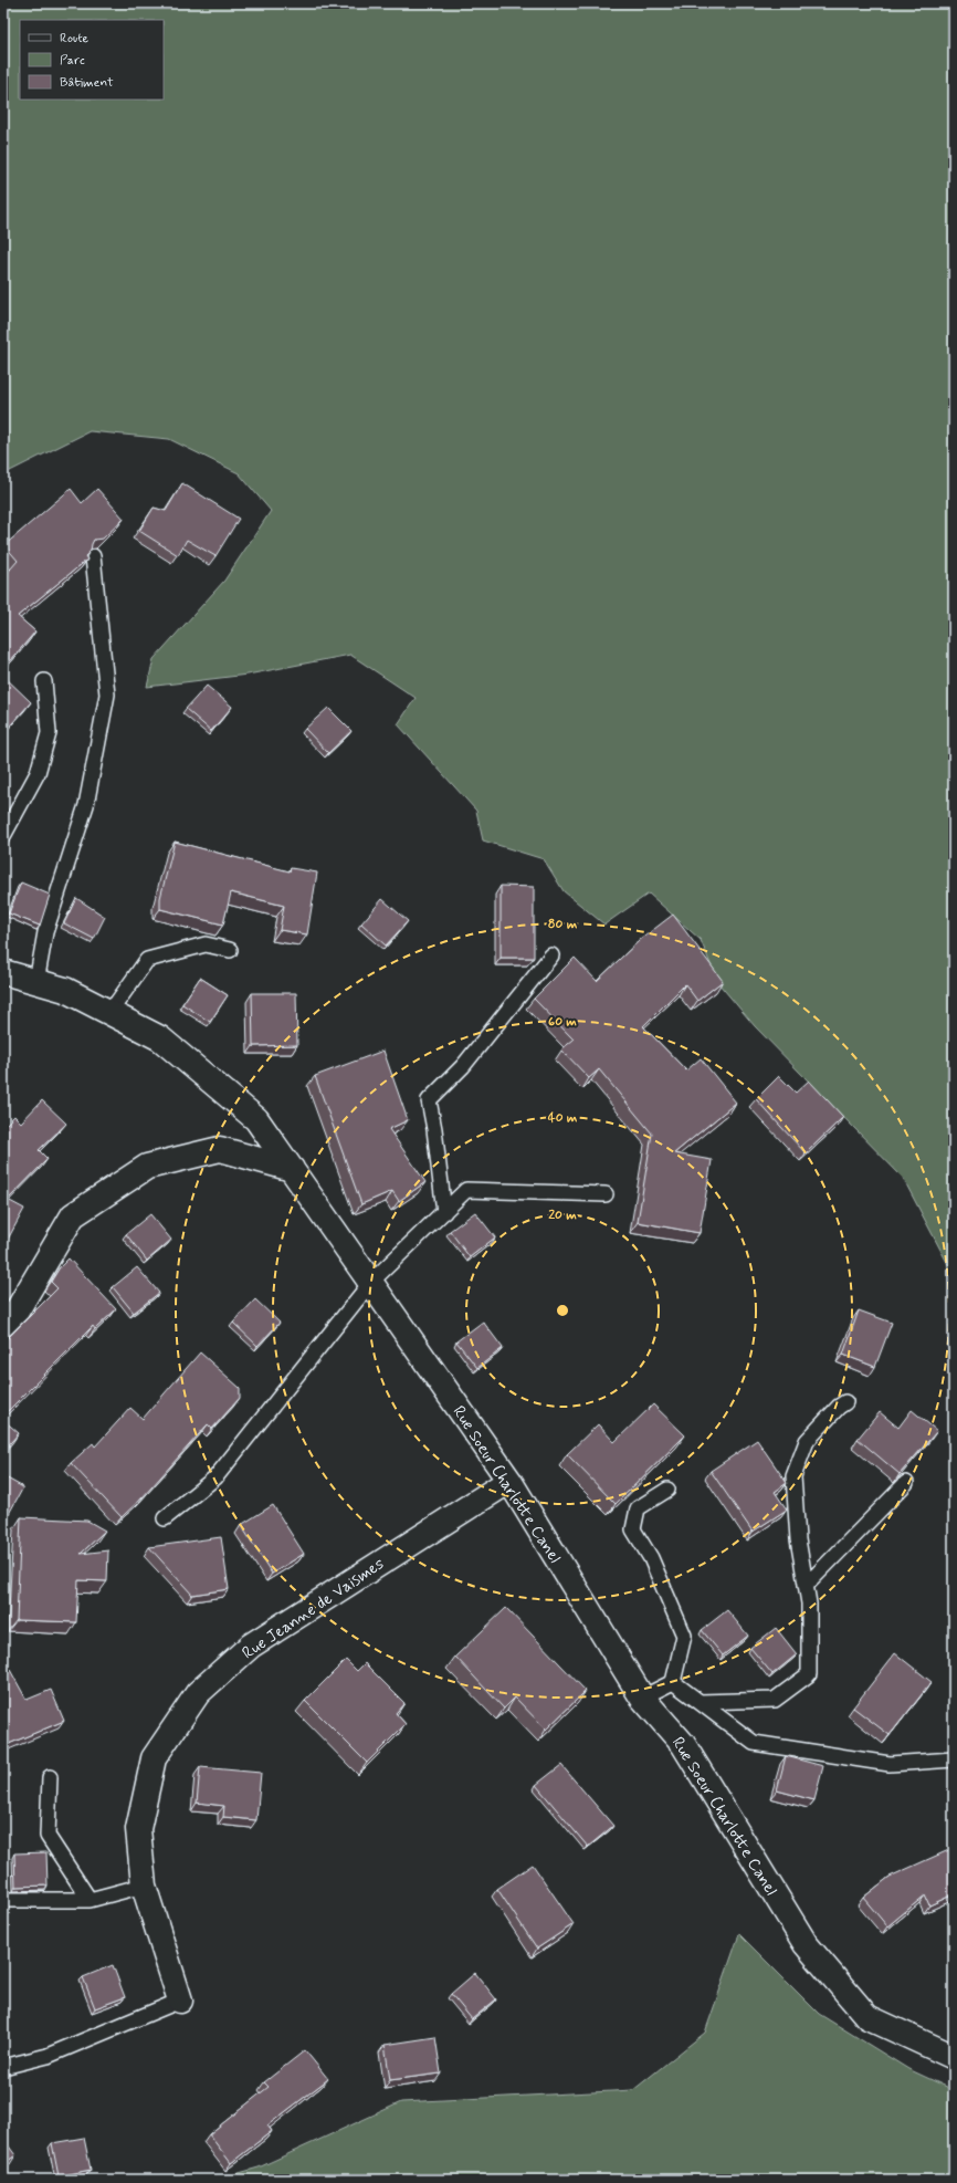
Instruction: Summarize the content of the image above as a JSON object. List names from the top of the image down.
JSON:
{
  "streets": {
    "street": ["Rue Soeur Charlotte Canel", "Rue Jeanne de Vaismes"]
  },
  "crossings": [
    ["Rue Soeur Charlotte Canel", "Rue Jeanne de Vaismes"]
  ],
  "legend": ["Route", "Parc", "Bâtiment"],
  "rings": [
    "80 m",
    "60 m",
    "40 m",
    "20 m"
  ]
}
